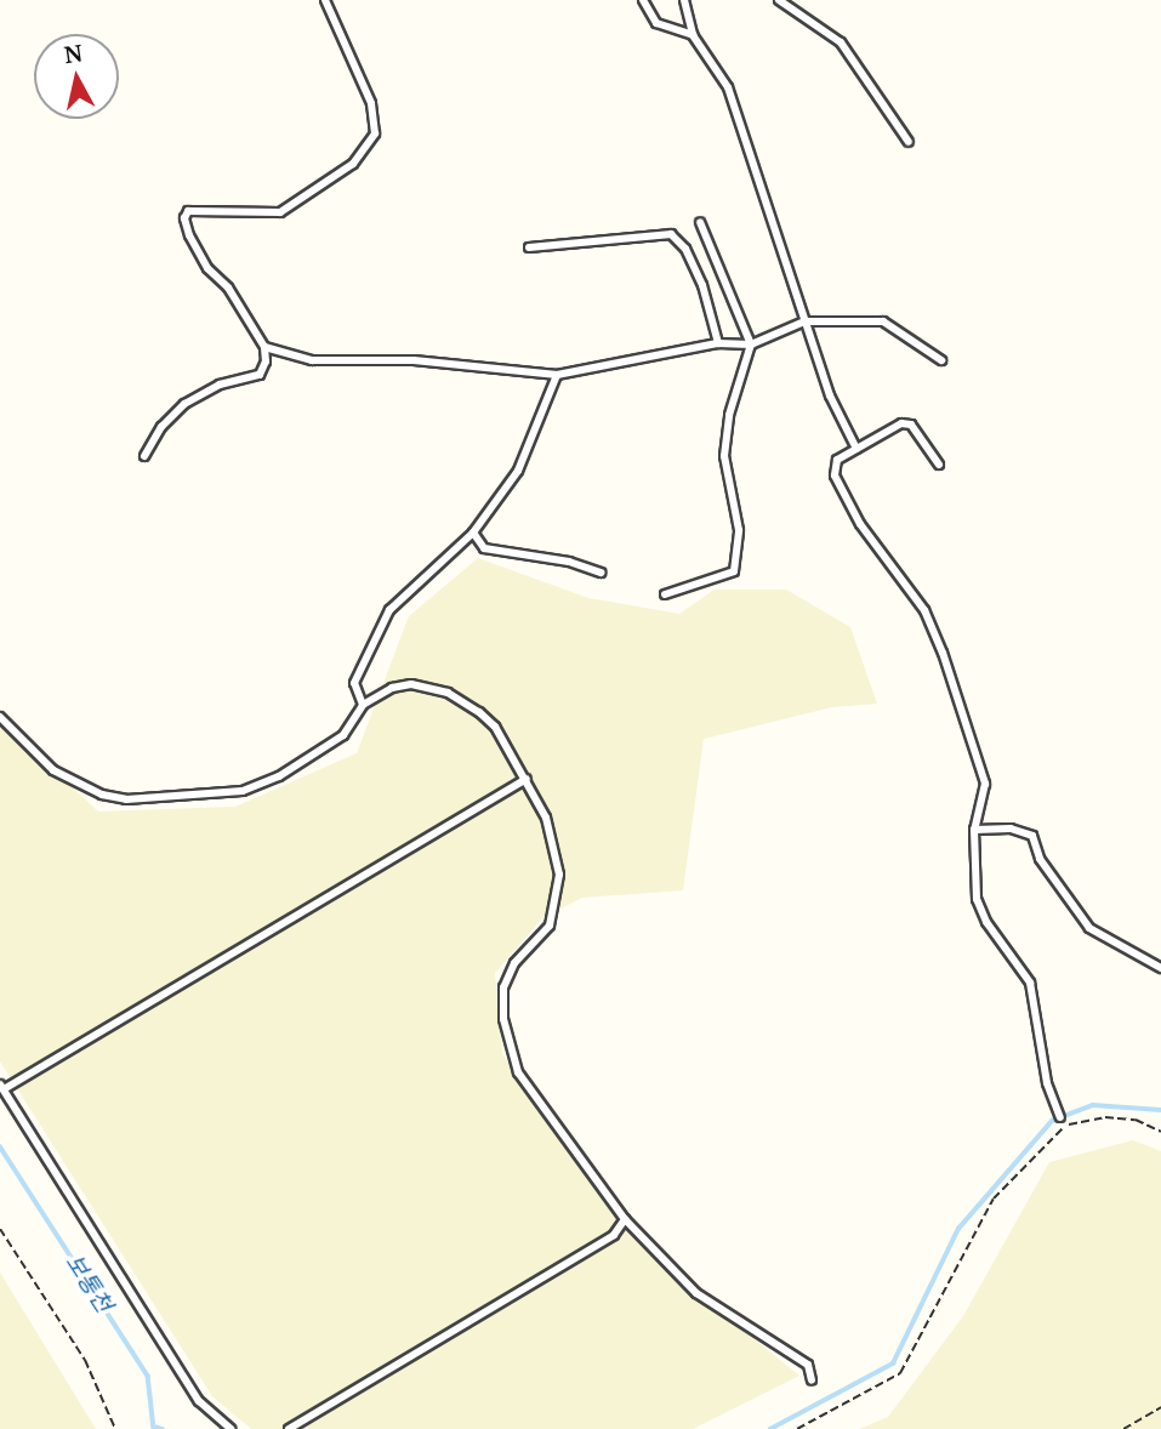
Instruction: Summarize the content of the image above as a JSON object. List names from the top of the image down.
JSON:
{
  "water": ["보통천"],
  "north": "top"
}
